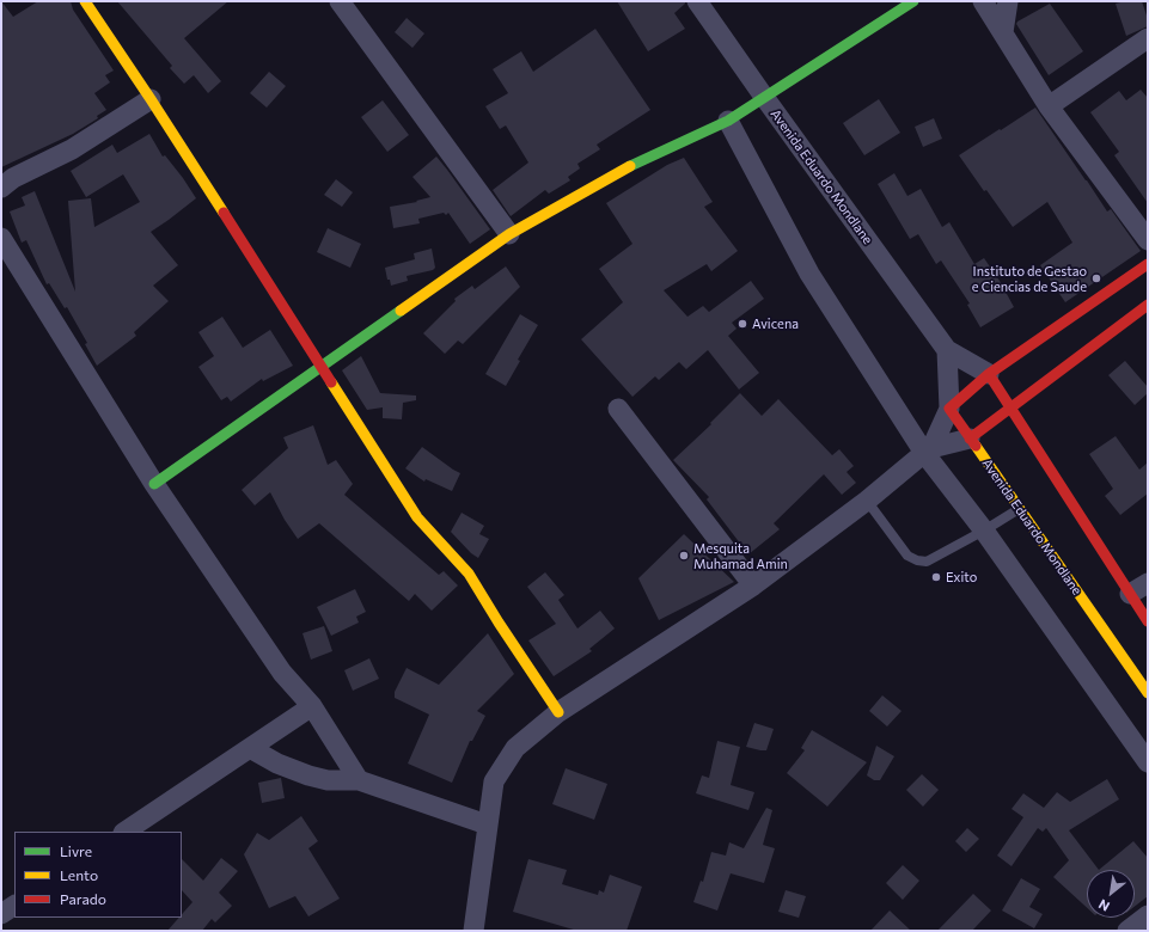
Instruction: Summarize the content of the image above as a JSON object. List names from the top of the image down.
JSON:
{
  "streets": {
    "street": ["Avenida Eduardo Mondlane"]
  },
  "places": [
    "Instituto de Gestao e Ciencias de Saude",
    "Avicena",
    "Mesquita Muhamad Amin",
    "Exito"
  ],
  "legend": ["Livre", "Lento", "Parado"],
  "north": "bottom left"
}
